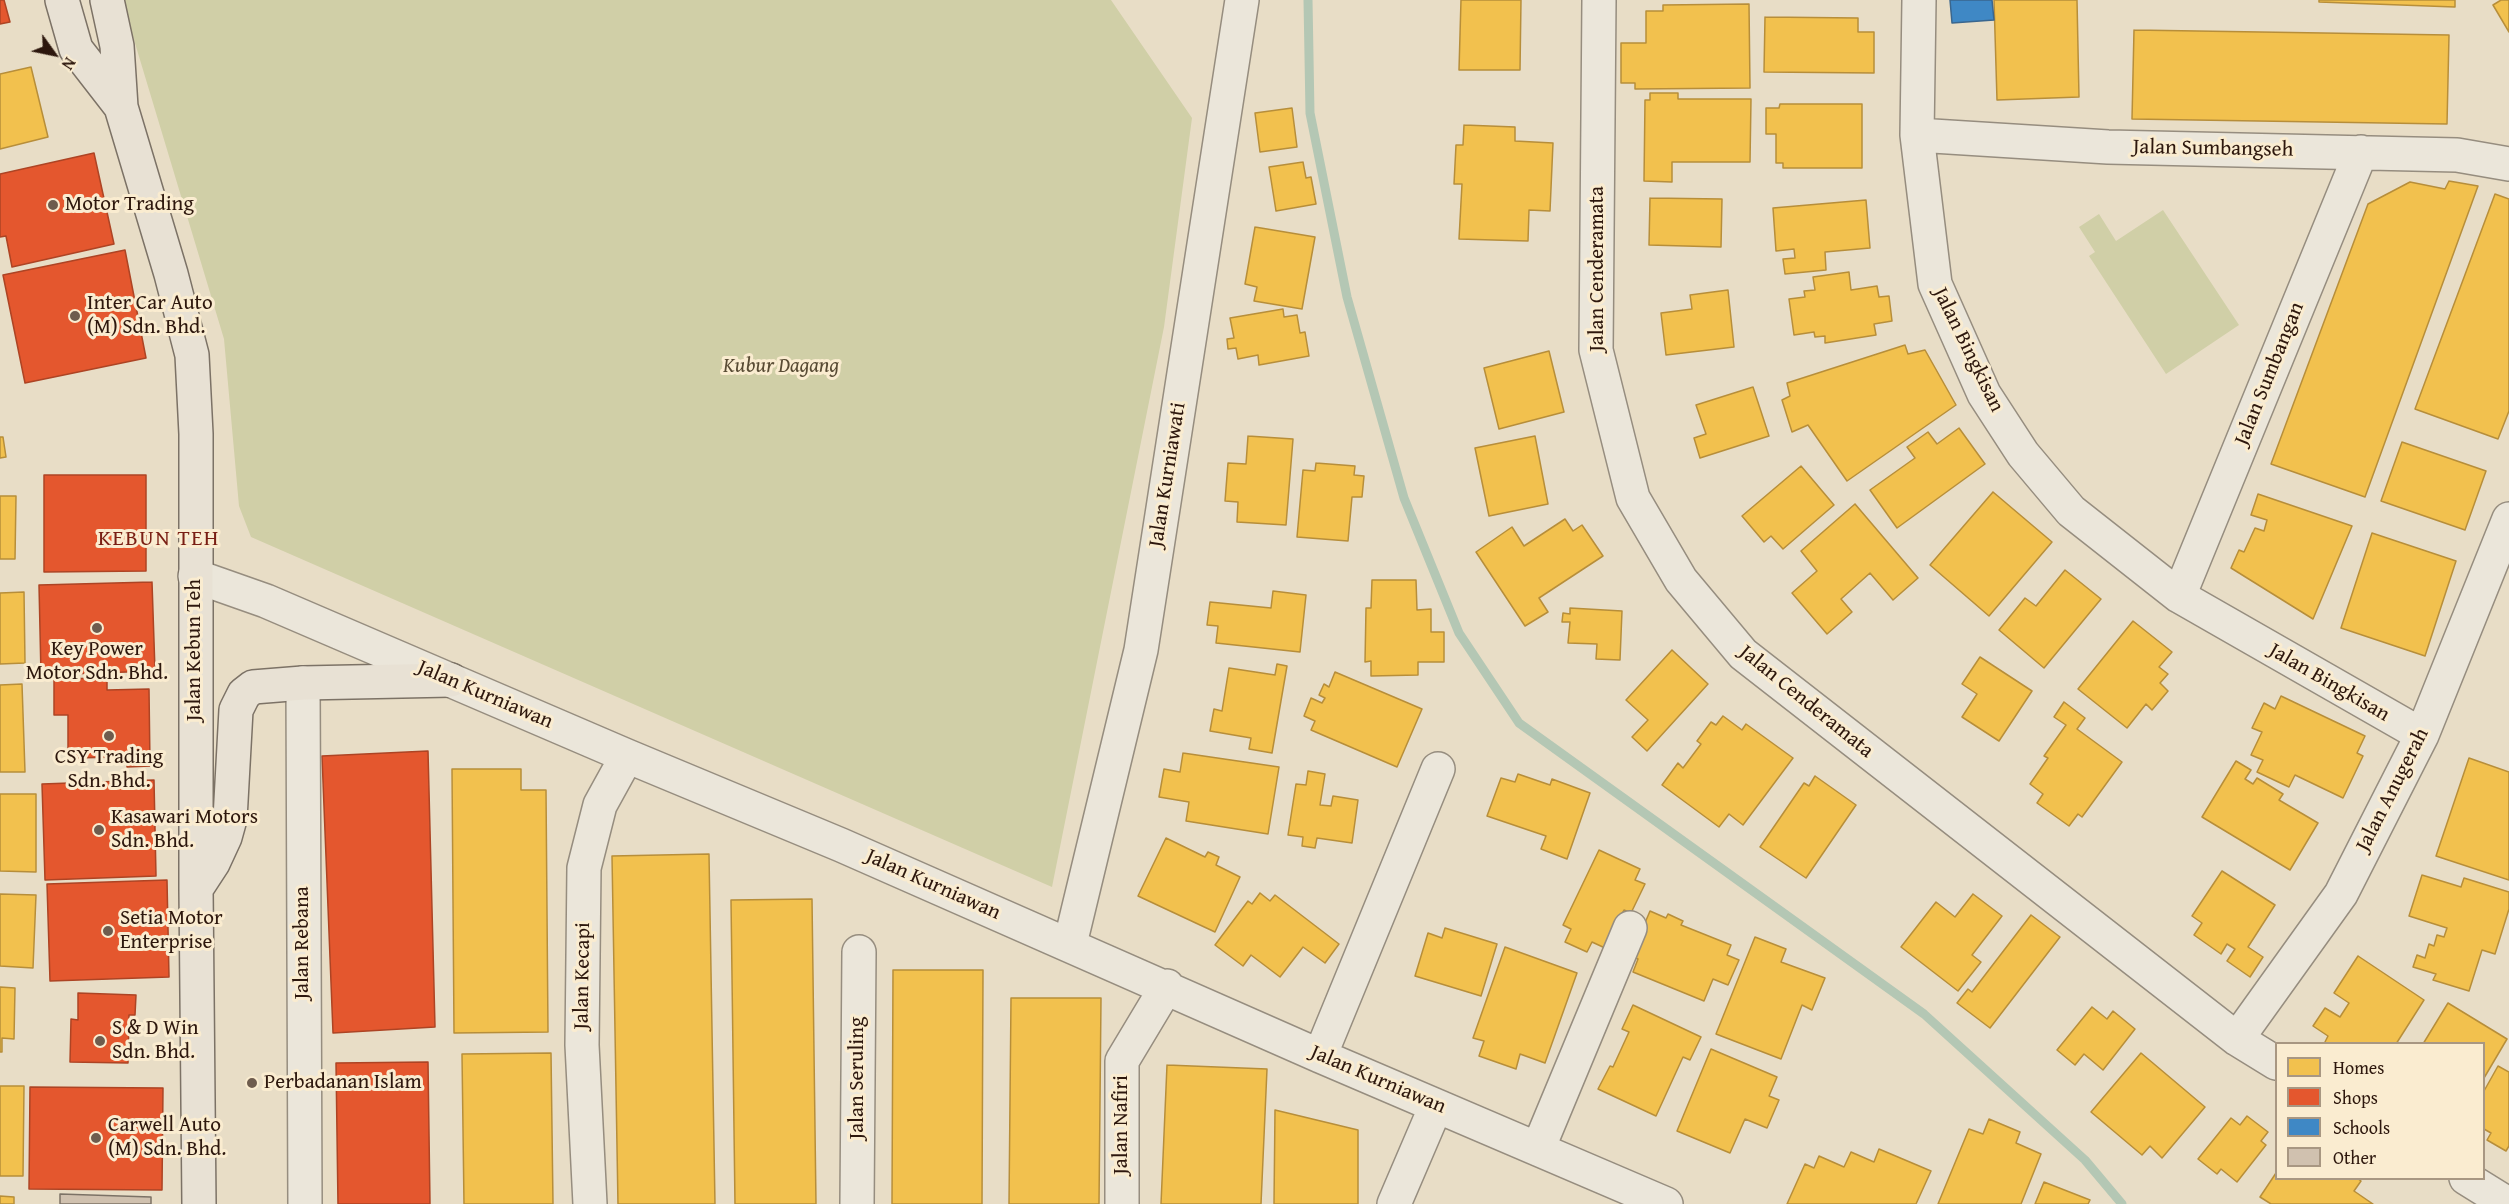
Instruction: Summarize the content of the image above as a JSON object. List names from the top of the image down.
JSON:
{
  "streets": {
    "main road": ["Jalan Kebun Teh"],
    "street": [
      "Jalan Sumbangseh",
      "Jalan Cenderamata",
      "Jalan Bingkisan",
      "Jalan Sumbangan",
      "Jalan Kurniawati",
      "Jalan Kurniawan",
      "Jalan Anugerah",
      "Jalan Rebana",
      "Jalan Kecapi",
      "Jalan Seruling",
      "Jalan Nafiri"
    ]
  },
  "crossings": [
    ["Jalan Sumbangseh", "Jalan Bingkisan"],
    ["Jalan Sumbangseh", "Jalan Sumbangan"],
    ["Jalan Cenderamata", "Jalan Anugerah"],
    ["Jalan Bingkisan", "Jalan Sumbangan"],
    ["Jalan Bingkisan", "Jalan Anugerah"],
    ["Jalan Kurniawati", "Jalan Kurniawan"],
    ["Jalan Kebun Teh", "Jalan Kurniawan"],
    ["Jalan Kurniawan", "Jalan Kecapi"],
    ["Jalan Kurniawan", "Jalan Nafiri"]
  ],
  "districts": ["KEBUN TEH"],
  "parks": ["Kubur Dagang"],
  "places": [
    "Motor Trading",
    "Inter Car Auto (M) Sdn. Bhd.",
    "Key Power Motor Sdn. Bhd.",
    "CSY Trading Sdn. Bhd.",
    "Kasawari Motors Sdn. Bhd.",
    "Setia Motor Enterprise",
    "S & D Win Sdn. Bhd.",
    "Perbadanan Islam",
    "Carwell Auto (M) Sdn. Bhd."
  ],
  "legend": [
    "Homes",
    "Shops",
    "Schools",
    "Other"
  ],
  "north": "bottom right"
}
